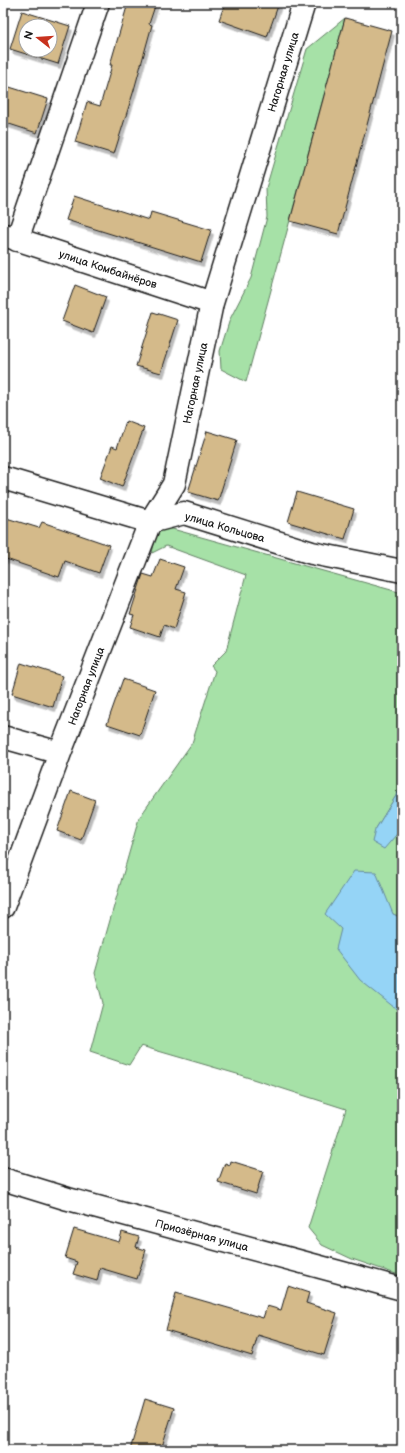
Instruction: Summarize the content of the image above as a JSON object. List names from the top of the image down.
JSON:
{
  "streets": {
    "street": [
      "Нагорная улица",
      "улица Комбайнёров",
      "улица Кольцова",
      "Приозёрная улица"
    ]
  },
  "crossings": [
    ["Нагорная улица", "улица Комбайнёров"],
    ["Нагорная улица", "улица Кольцова"]
  ],
  "north": "left"
}
